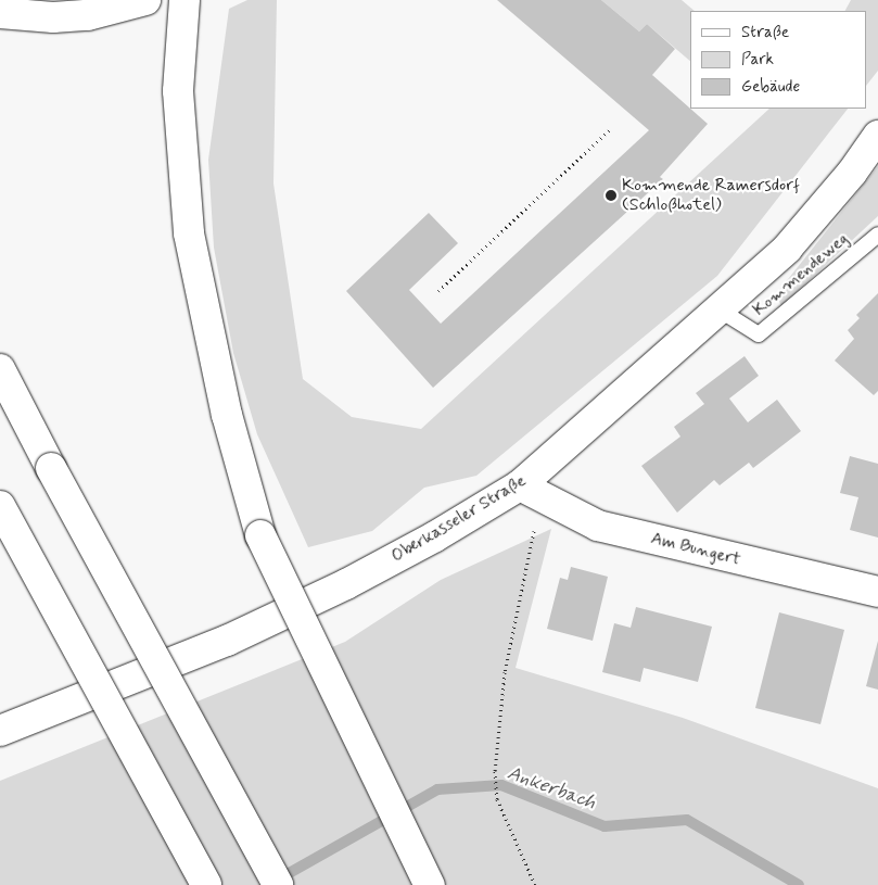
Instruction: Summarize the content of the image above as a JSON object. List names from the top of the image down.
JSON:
{
  "streets": {
    "main road": ["Oberkasseler Straße", "Am Bungert"],
    "lane": ["Kommendeweg"]
  },
  "crossings": [
    ["Kommendeweg", "Oberkasseler Straße"],
    ["Oberkasseler Straße", "Am Bungert"]
  ],
  "water": ["Ankerbach"],
  "places": ["Kommende Ramersdorf (Schloßhotel)"],
  "legend": ["Straße", "Park", "Gebäude"]
}
